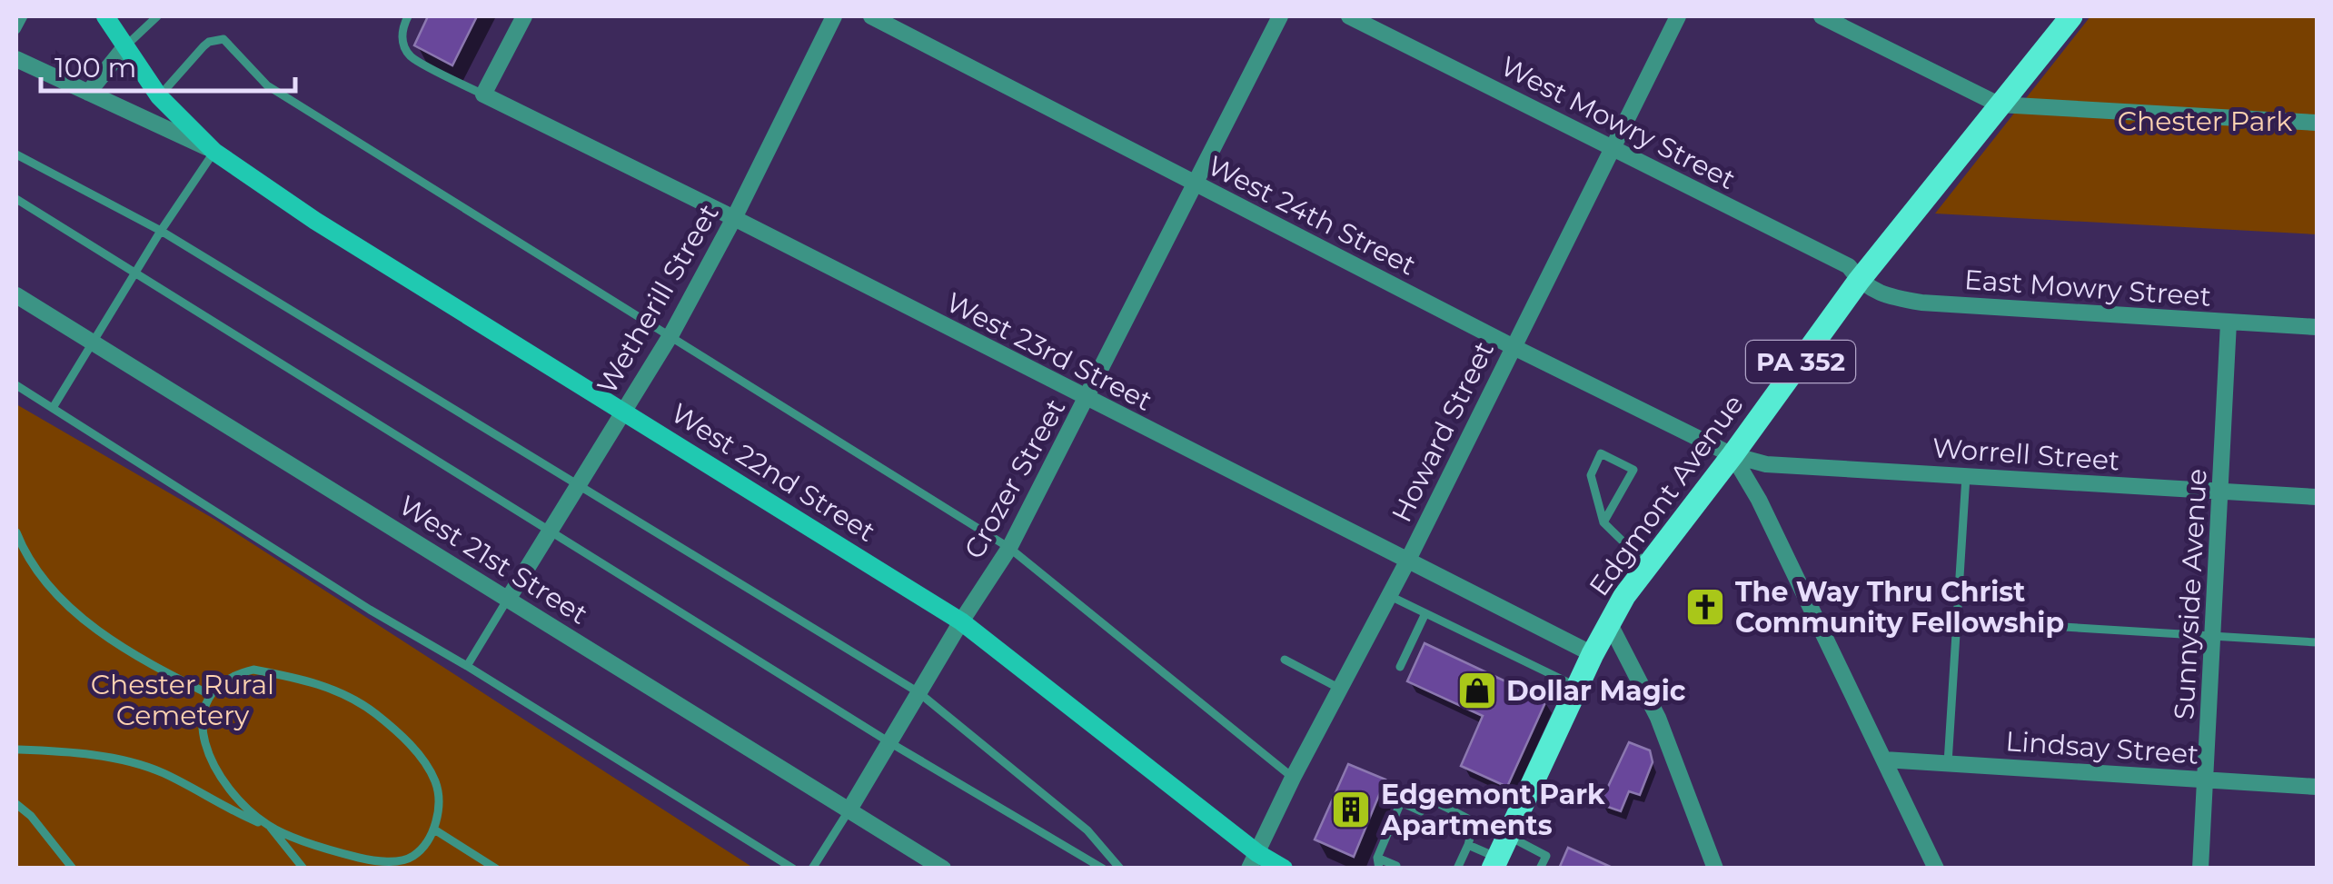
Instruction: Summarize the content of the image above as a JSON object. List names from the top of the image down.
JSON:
{
  "streets": {
    "main road": ["PA 352", "Edgmont Avenue"],
    "street": [
      "West Mowry Street",
      "West 24th Street",
      "East Mowry Street",
      "Wetherill Street",
      "West 23rd Street",
      "Howard Street",
      "Worrell Street",
      "West 22nd Street",
      "Crozer Street",
      "West 21st Street",
      "Sunnyside Avenue",
      "Lindsay Street"
    ]
  },
  "crossings": [
    ["West Mowry Street", "East Mowry Street"],
    ["West Mowry Street", "Howard Street"],
    ["West Mowry Street", "Edgmont Avenue"],
    ["West 24th Street", "Howard Street"],
    ["West 24th Street", "Worrell Street"],
    ["West 24th Street", "Crozer Street"],
    ["West 24th Street", "Edgmont Avenue"],
    ["East Mowry Street", "Edgmont Avenue"],
    ["East Mowry Street", "Sunnyside Avenue"],
    ["Wetherill Street", "West 23rd Street"],
    ["Wetherill Street", "West 22nd Street"],
    ["Wetherill Street", "West 21st Street"],
    ["West 23rd Street", "Howard Street"],
    ["West 23rd Street", "Crozer Street"],
    ["West 23rd Street", "Edgmont Avenue"],
    ["Howard Street", "West 22nd Street"],
    ["Worrell Street", "Edgmont Avenue"],
    ["Worrell Street", "Sunnyside Avenue"],
    ["West 22nd Street", "Crozer Street"],
    ["Crozer Street", "West 21st Street"],
    ["Sunnyside Avenue", "Lindsay Street"]
  ],
  "parks": ["Chester Park", "Chester Rural Cemetery"],
  "places": {
    "church": ["The Way Thru Christ Community Fellowship"],
    "shop": ["Dollar Magic"],
    "building": ["Edgemont Park Apartments"]
  },
  "scale_bar": "100 m"
}
